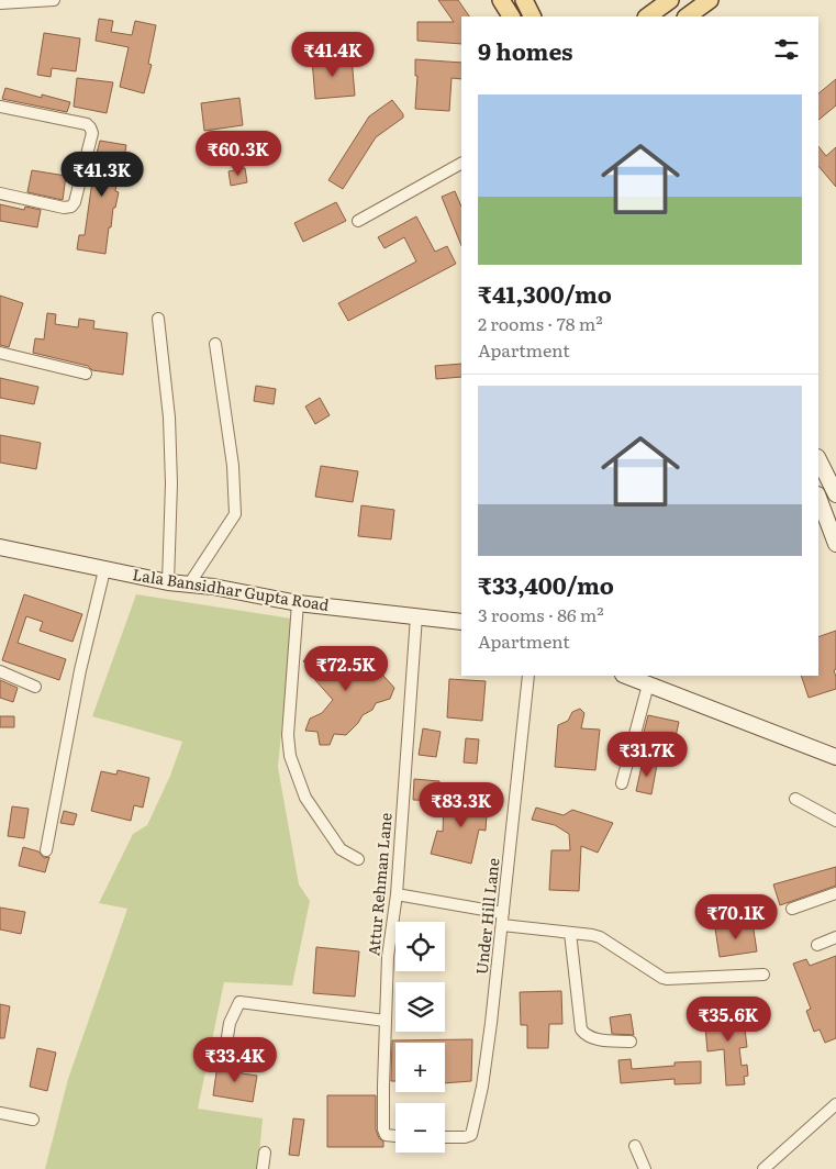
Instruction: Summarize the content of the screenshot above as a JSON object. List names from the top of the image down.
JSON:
{
  "streets": {
    "street": ["Lala Bansidhar Gupta Road", "Attur Rehman Lane", "Under Hill Lane"]
  },
  "crossings": [
    ["Lala Bansidhar Gupta Road", "Attur Rehman Lane"]
  ],
  "page": {
    "heading": "9 homes",
    "price": [
      "₹41.4K",
      "₹60.3K",
      "₹41.3K",
      "₹72.5K",
      "₹31.7K",
      "₹83.3K",
      "₹70.1K",
      "₹35.6K",
      "₹33.4K"
    ],
    "list": [
      {
        "name": "₹41,300/mo",
        "note": "2 rooms · 78 m² · Apartment"
      },
      {
        "name": "₹33,400/mo",
        "note": "3 rooms · 86 m² · Apartment"
      }
    ],
    "map_buttons": ["+", "−"]
  }
}
